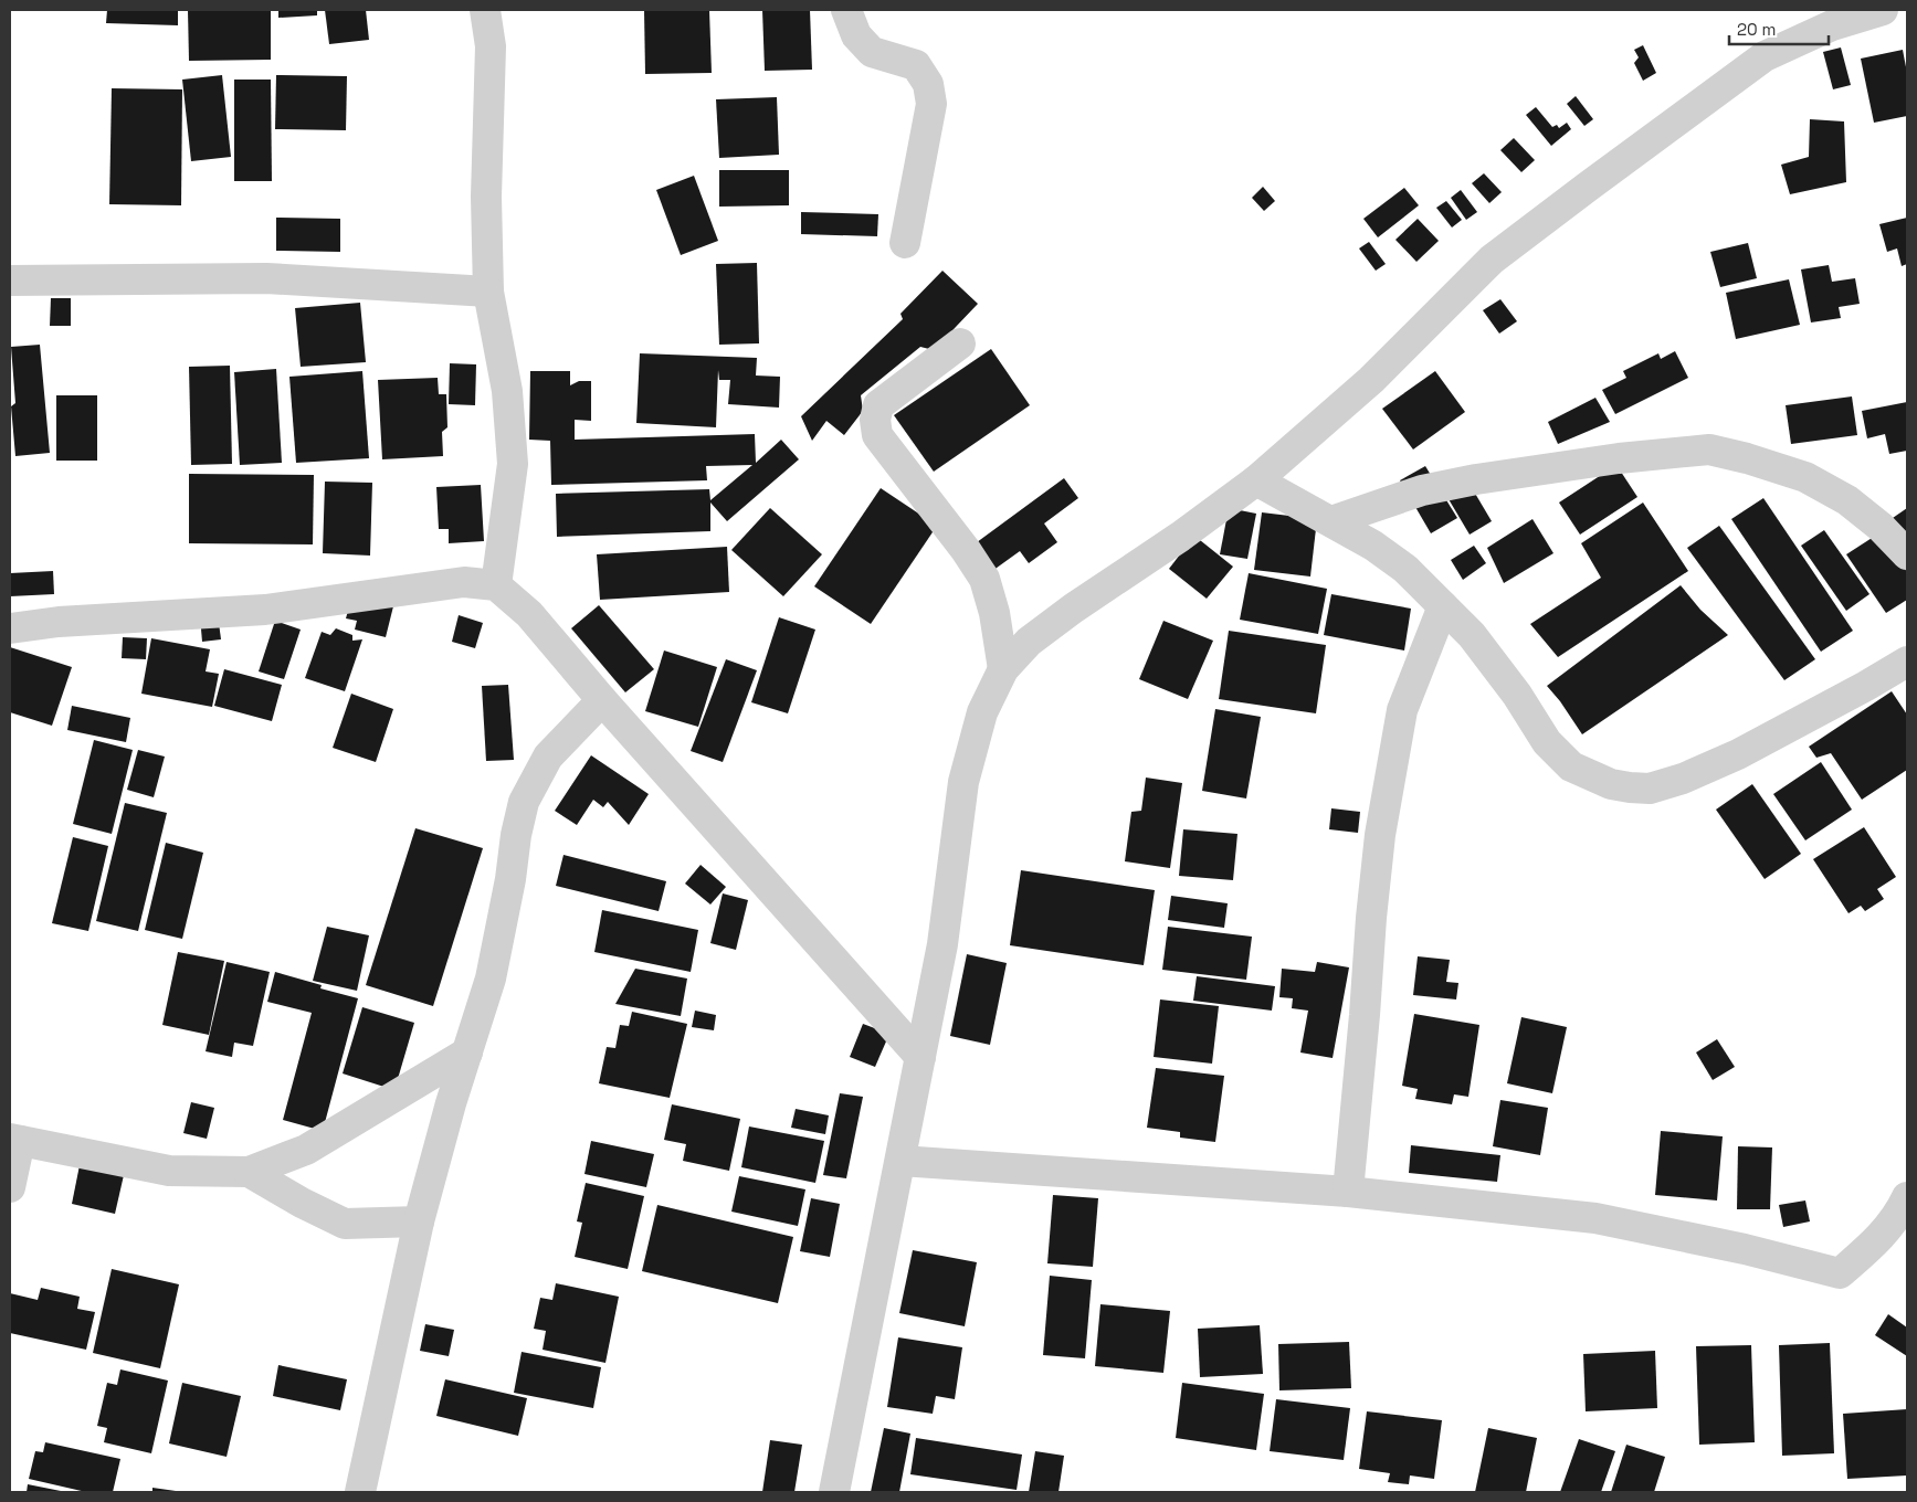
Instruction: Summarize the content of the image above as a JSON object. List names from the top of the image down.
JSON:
{
  "scale_bar": "20 m"
}
